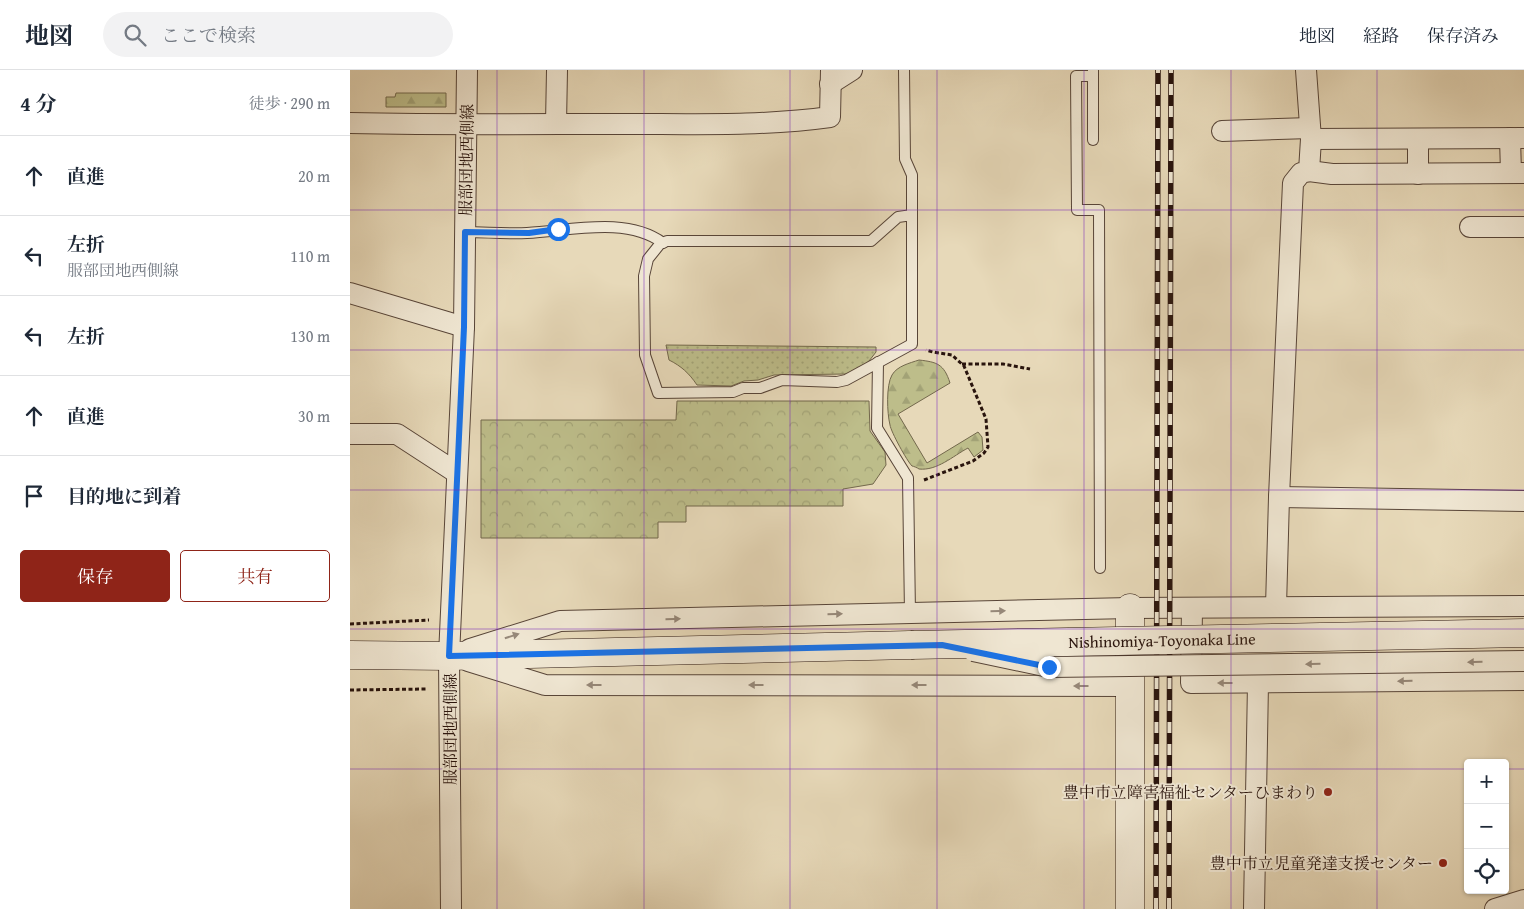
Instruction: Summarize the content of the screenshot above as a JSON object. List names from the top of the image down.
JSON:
{
  "streets": {
    "main road": ["Nishinomiya-Toyonaka Line"],
    "street": ["服部団地西側線"]
  },
  "crossings": [
    ["服部団地西側線", "Nishinomiya-Toyonaka Line"]
  ],
  "places": ["豊中市立障害福祉センターひまわり", "豊中市立児童発達支援センター"],
  "page": {
    "header": "地図",
    "search": "ここで検索",
    "nav": ["地図", "経路", "保存済み"],
    "heading": ["4 分", "徒歩 · 290 m"],
    "list": [
      ["直進", "20 m"],
      ["左折", "服部団地西側線", "110 m"],
      ["左折", "130 m"],
      ["直進", "30 m"],
      "目的地に到着"
    ],
    "buttons": ["保存", "共有"],
    "map_buttons": ["+", "−"]
  }
}
